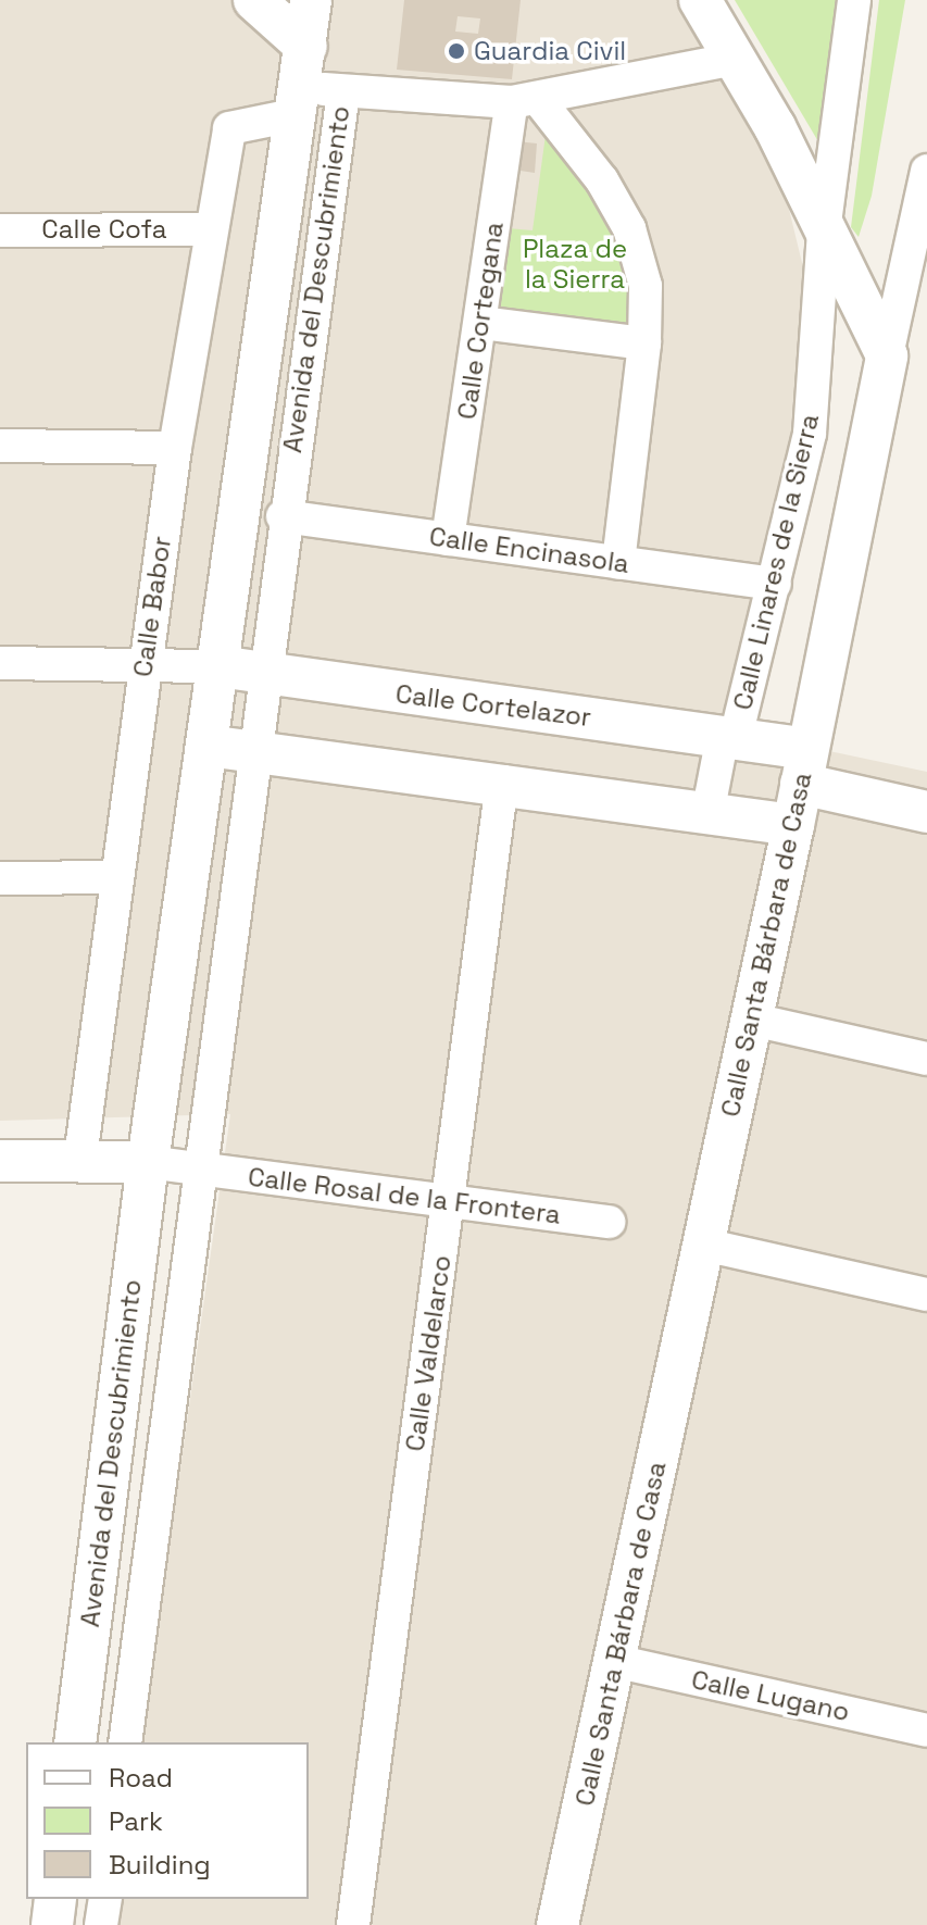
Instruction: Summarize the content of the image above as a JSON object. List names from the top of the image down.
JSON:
{
  "streets": {
    "street": [
      "Calle Cofa",
      "Avenida del Descubrimiento",
      "Calle Cortegana",
      "Calle Encinasola",
      "Calle Linares de la Sierra",
      "Calle Babor",
      "Calle Cortelazor",
      "Calle Santa Bárbara de Casa",
      "Calle Rosal de la Frontera",
      "Calle Valdelarco",
      "Calle Lugano"
    ]
  },
  "crossings": [
    ["Calle Cofa", "Calle Babor"],
    ["Avenida del Descubrimiento", "Calle Encinasola"],
    ["Avenida del Descubrimiento", "Calle Babor"],
    ["Avenida del Descubrimiento", "Calle Cortelazor"],
    ["Avenida del Descubrimiento", "Calle Rosal de la Frontera"],
    ["Calle Cortegana", "Calle Encinasola"],
    ["Calle Encinasola", "Calle Linares de la Sierra"],
    ["Calle Linares de la Sierra", "Calle Cortelazor"],
    ["Calle Cortelazor", "Calle Santa Bárbara de Casa"],
    ["Calle Santa Bárbara de Casa", "Calle Lugano"],
    ["Calle Rosal de la Frontera", "Calle Valdelarco"]
  ],
  "parks": ["Plaza de la Sierra"],
  "places": ["Guardia Civil"],
  "legend": ["Road", "Park", "Building"]
}
